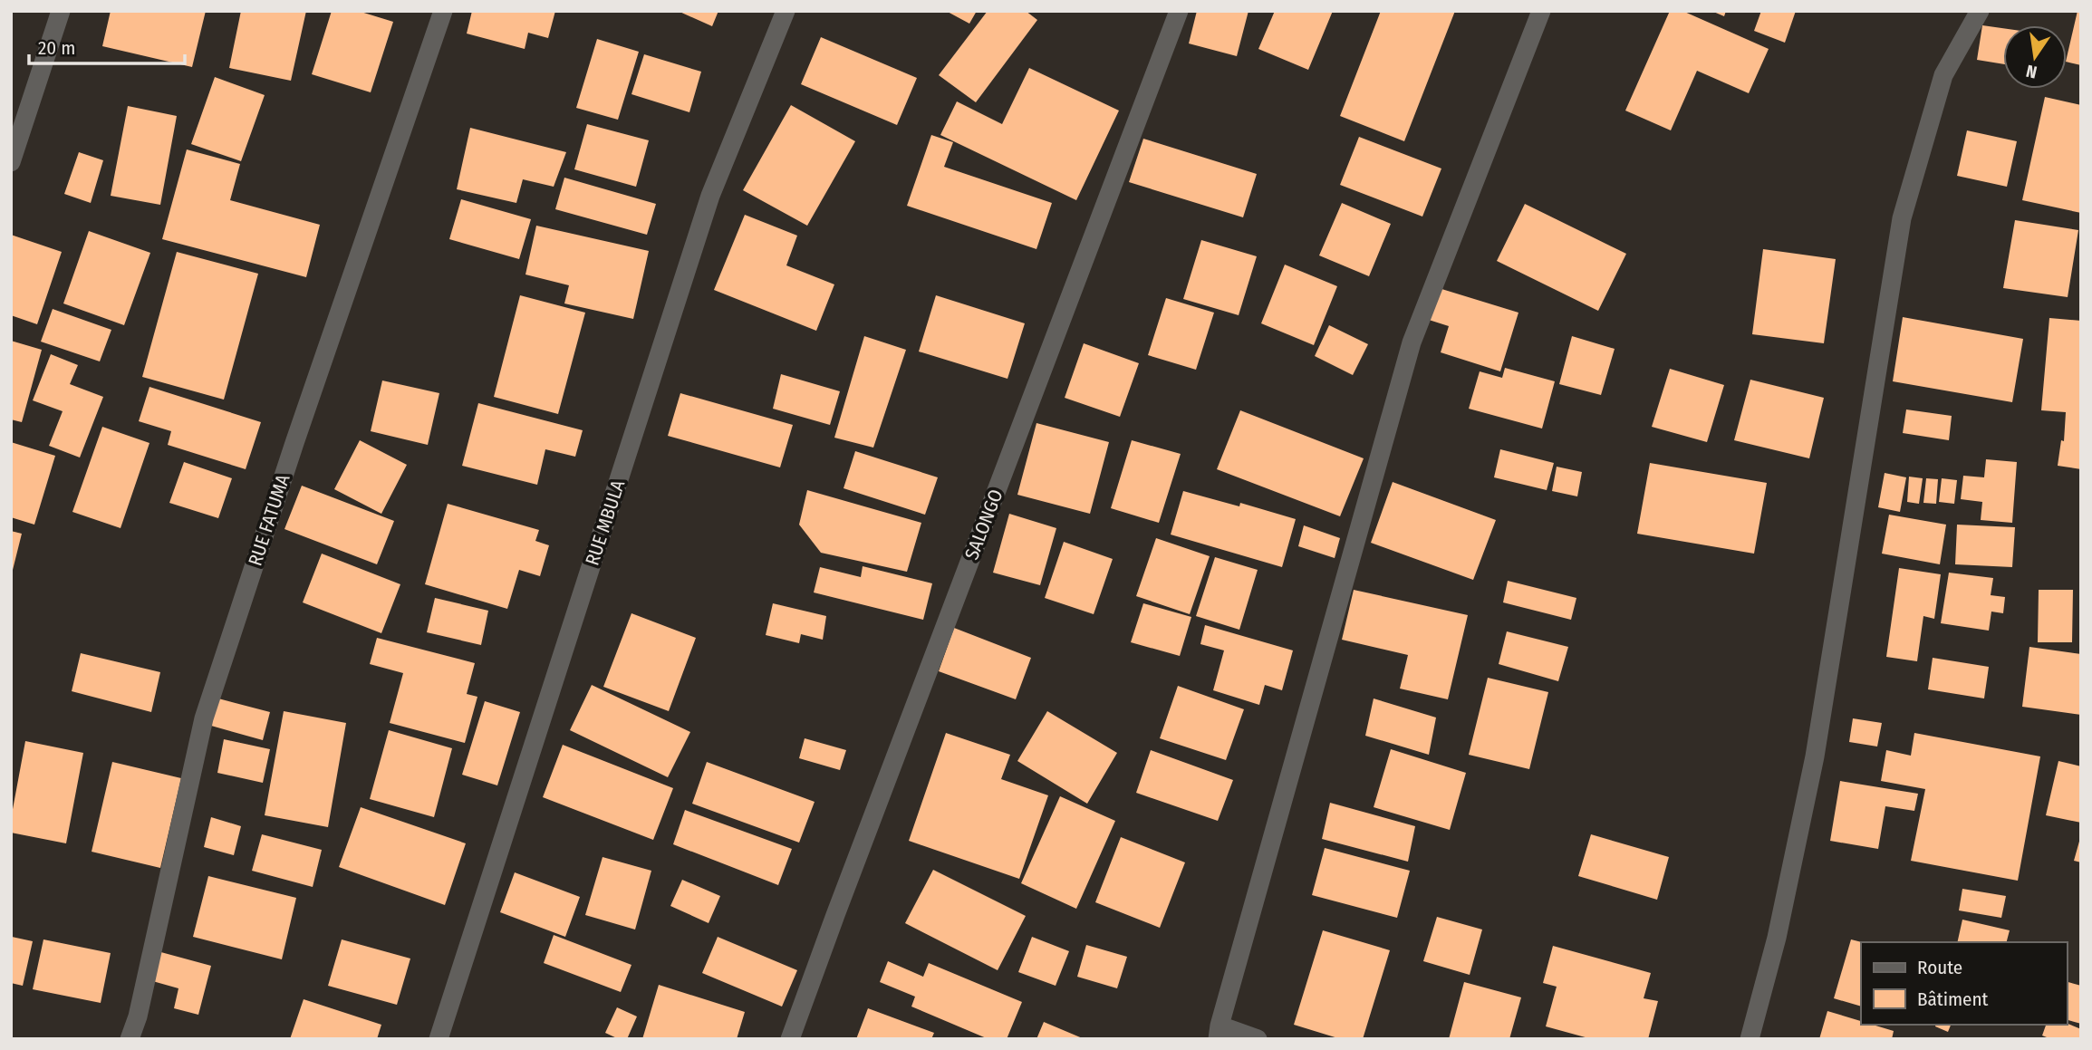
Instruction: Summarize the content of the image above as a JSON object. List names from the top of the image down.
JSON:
{
  "streets": {
    "street": ["RUE FATUMA", "RUE MBULA", "SALONGO"]
  },
  "legend": ["Route", "Bâtiment"],
  "scale_bar": "20 m",
  "north": "bottom"
}
